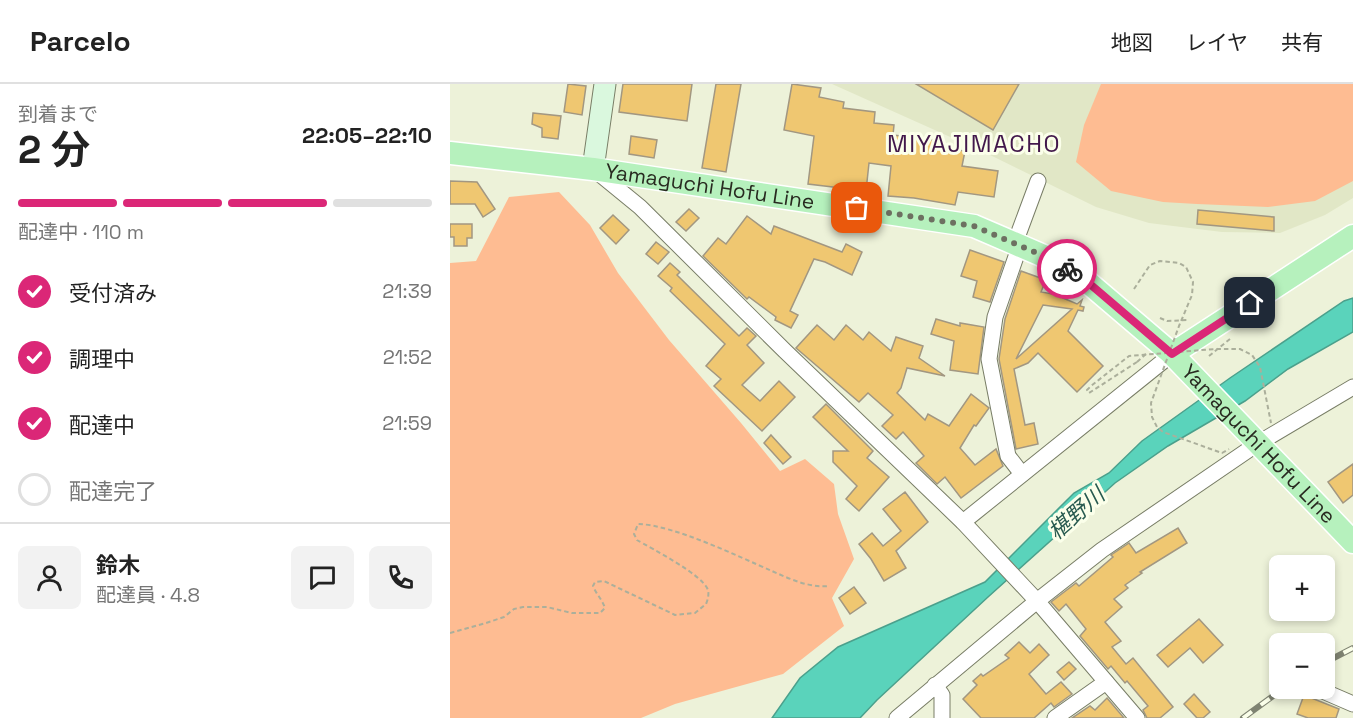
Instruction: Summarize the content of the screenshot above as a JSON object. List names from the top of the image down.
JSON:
{
  "streets": {
    "main road": ["Yamaguchi Hofu Line"]
  },
  "districts": ["MIYAJIMACHO"],
  "water": ["椹野川"],
  "page": {
    "header": "Parcelo",
    "nav": ["地図", "レイヤ", "共有"],
    "heading": ["2 分", "到着まで", "22:05–22:10"],
    "panel": ["鈴木", "配達員 · 4.8"],
    "bar": "配達中 · 110 m",
    "list": [
      ["受付済み", "21:39"],
      ["調理中", "21:52"],
      ["配達中", "21:59"],
      "配達完了"
    ],
    "map_buttons": ["+", "−"]
  }
}
